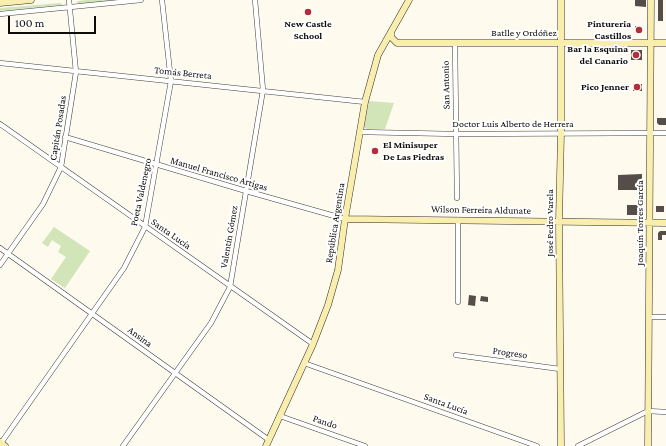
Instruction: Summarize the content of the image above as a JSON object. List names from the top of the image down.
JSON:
{
  "streets": {
    "street": [
      "Batlle y Ordóñez",
      "Tomás Berreta",
      "San Antonio",
      "Doctor Luis Alberto de Herrera",
      "Capitán Posadas",
      "Manuel Francisco Artigas",
      "Poeta Valdenegro",
      "Wilson Ferreira Aldunate",
      "República Argentina",
      "José Pedro Varela",
      "Joaquín Torres García",
      "Santa Lucía",
      "Valentín Gómez",
      "Ansina",
      "Progreso",
      "Pando"
    ]
  },
  "crossings": [
    ["Batlle y Ordóñez", "San Antonio"],
    ["Batlle y Ordóñez", "República Argentina"],
    ["Batlle y Ordóñez", "José Pedro Varela"],
    ["Batlle y Ordóñez", "Joaquín Torres García"],
    ["Tomás Berreta", "Capitán Posadas"],
    ["Tomás Berreta", "Poeta Valdenegro"],
    ["Tomás Berreta", "República Argentina"],
    ["Tomás Berreta", "Valentín Gómez"],
    ["San Antonio", "Doctor Luis Alberto de Herrera"],
    ["Doctor Luis Alberto de Herrera", "República Argentina"],
    ["Doctor Luis Alberto de Herrera", "José Pedro Varela"],
    ["Doctor Luis Alberto de Herrera", "Joaquín Torres García"],
    ["Capitán Posadas", "Manuel Francisco Artigas"],
    ["Capitán Posadas", "Santa Lucía"],
    ["Capitán Posadas", "Ansina"],
    ["Manuel Francisco Artigas", "Poeta Valdenegro"],
    ["Manuel Francisco Artigas", "Wilson Ferreira Aldunate"],
    ["Manuel Francisco Artigas", "República Argentina"],
    ["Manuel Francisco Artigas", "Valentín Gómez"],
    ["Poeta Valdenegro", "Santa Lucía"],
    ["Poeta Valdenegro", "Ansina"],
    ["Wilson Ferreira Aldunate", "República Argentina"],
    ["Wilson Ferreira Aldunate", "José Pedro Varela"],
    ["Wilson Ferreira Aldunate", "Joaquín Torres García"],
    ["República Argentina", "Santa Lucía"],
    ["República Argentina", "Ansina"],
    ["República Argentina", "Pando"],
    ["José Pedro Varela", "Progreso"],
    ["Santa Lucía", "Valentín Gómez"],
    ["Valentín Gómez", "Ansina"]
  ],
  "places": [
    "New Castle School",
    "Pintureria Castillos",
    "Bar la Esquina del Canario",
    "Pico Jenner",
    "El Minisuper De Las Piedras"
  ],
  "scale_bar": "100 m"
}
